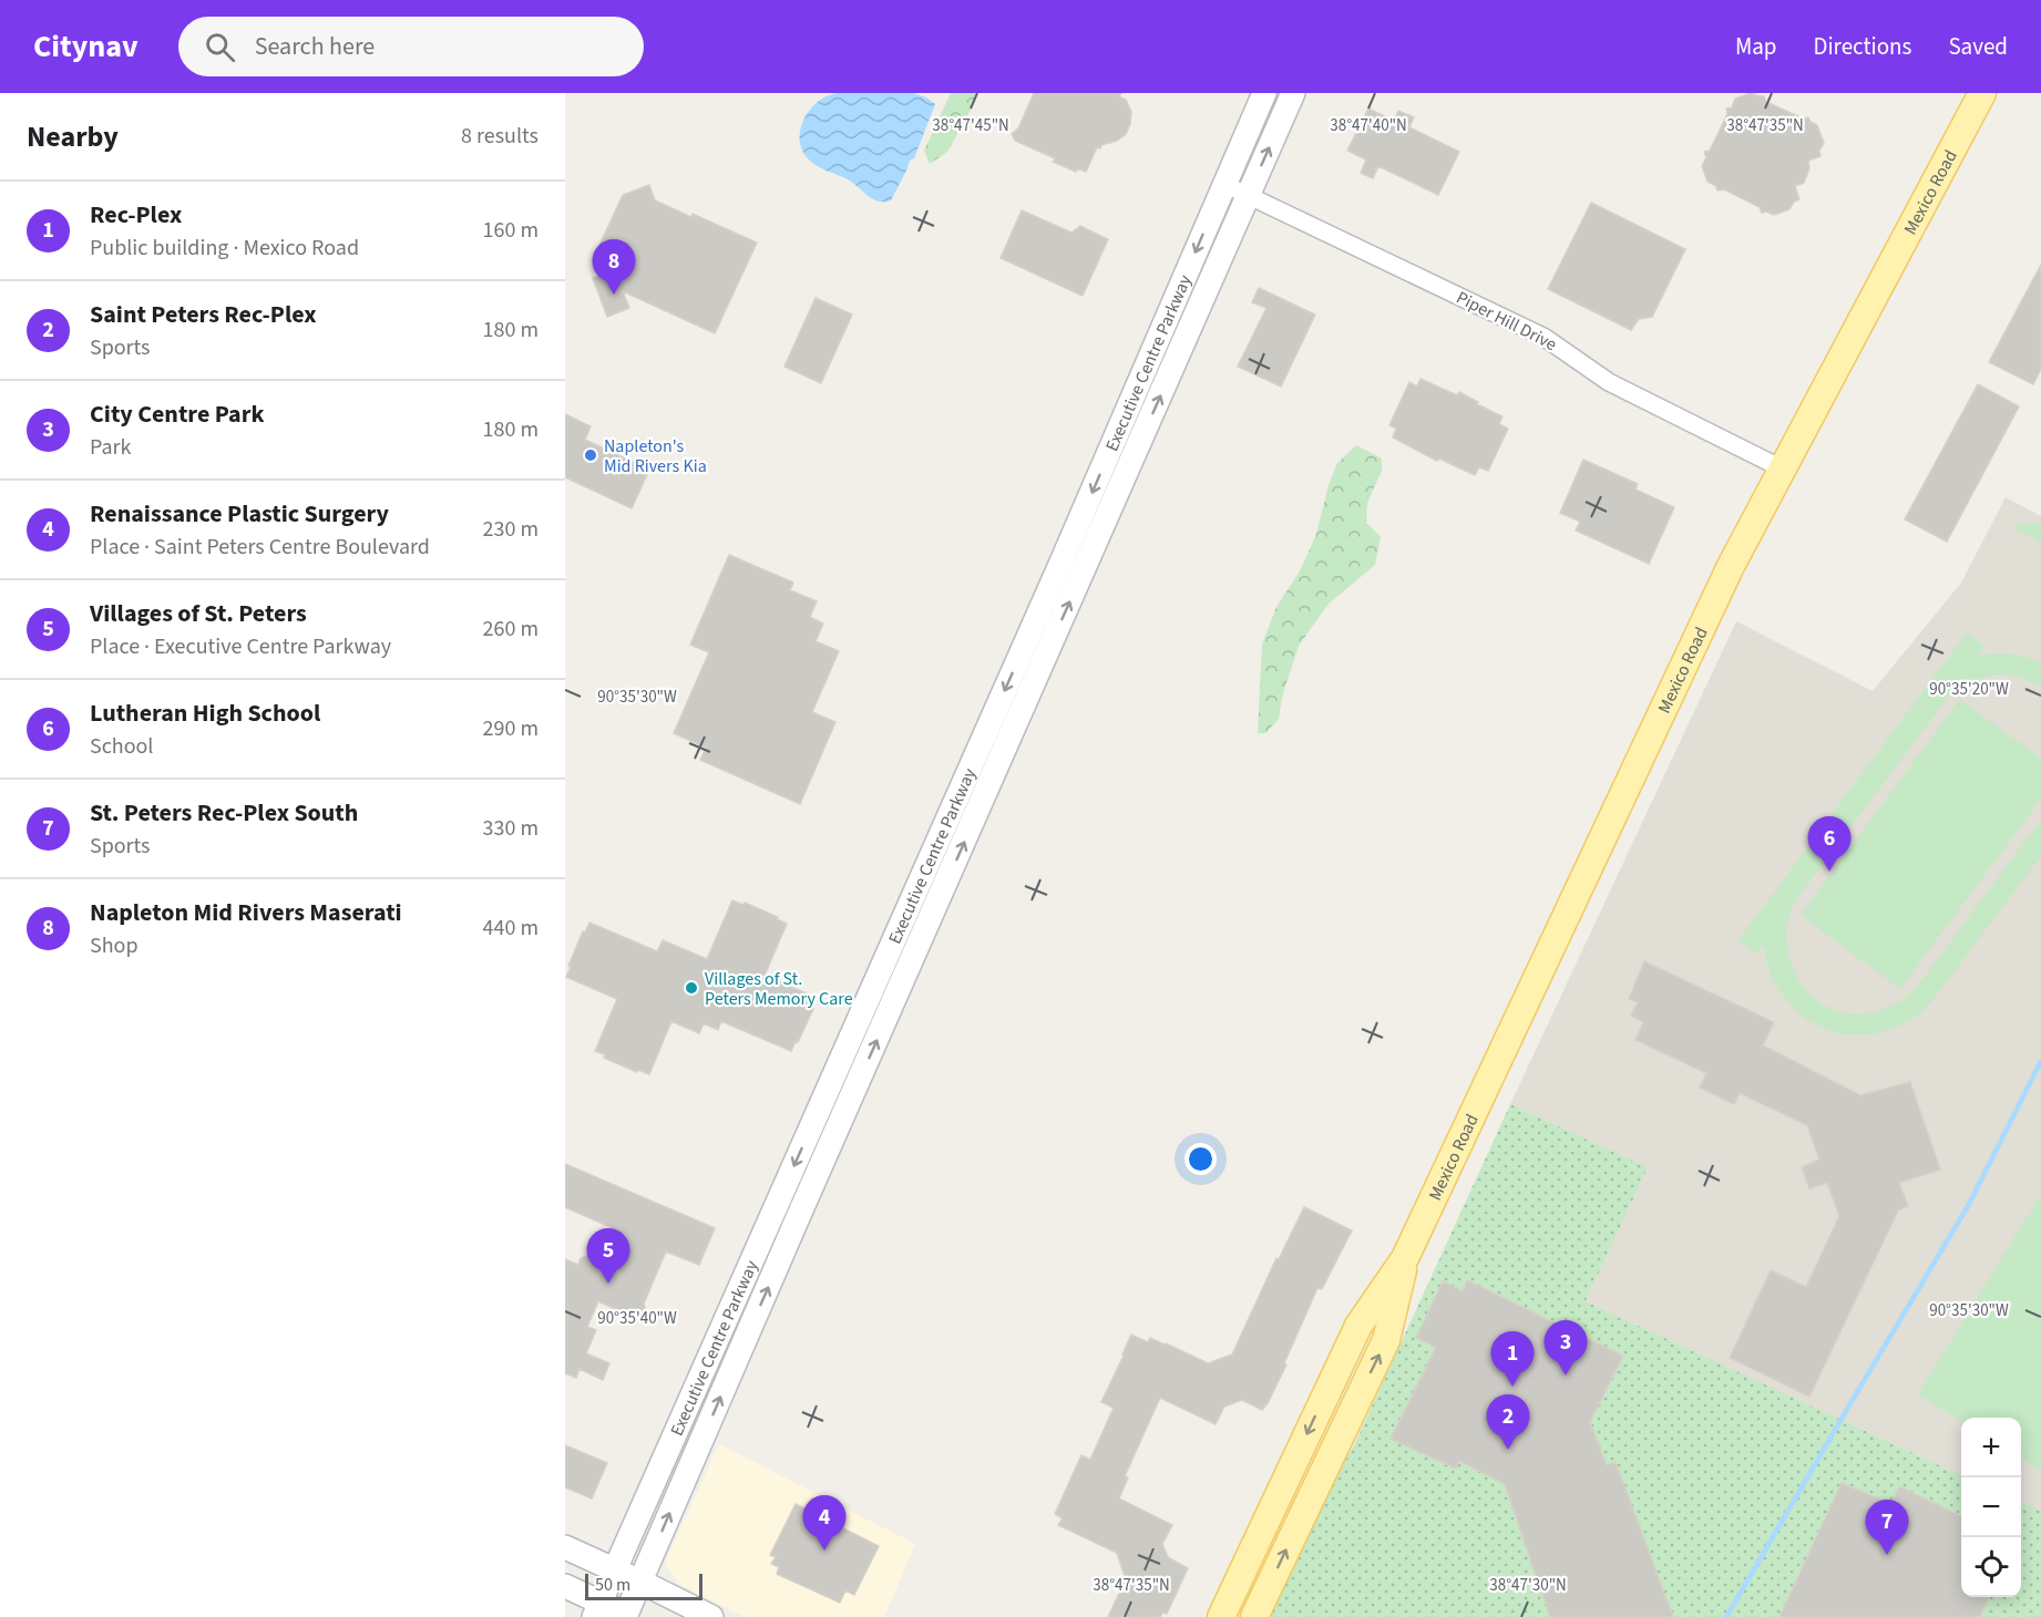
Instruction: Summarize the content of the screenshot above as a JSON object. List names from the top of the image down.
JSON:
{
  "streets": {
    "main road": ["Mexico Road"],
    "street": ["Piper Hill Drive", "Executive Centre Parkway"]
  },
  "crossings": [
    ["Mexico Road", "Piper Hill Drive"],
    ["Piper Hill Drive", "Executive Centre Parkway"]
  ],
  "places": ["Napleton's Mid Rivers Kia", "Villages of St. Peters Memory Care"],
  "scale_bar": "50 m",
  "page": {
    "header": "Citynav",
    "search": "Search here",
    "nav": ["Map", "Directions", "Saved"],
    "heading": ["Nearby", "8 results"],
    "list": [
      {
        "mark": "1",
        "name": "Rec-Plex",
        "note": "Public building · Mexico Road",
        "value": "160 m"
      },
      {
        "mark": "2",
        "name": "Saint Peters Rec-Plex",
        "note": "Sports",
        "value": "180 m"
      },
      {
        "mark": "3",
        "name": "City Centre Park",
        "note": "Park",
        "value": "180 m"
      },
      {
        "mark": "4",
        "name": "Renaissance Plastic Surgery",
        "note": "Place · Saint Peters Centre Boulevard",
        "value": "230 m"
      },
      {
        "mark": "5",
        "name": "Villages of St. Peters",
        "note": "Place · Executive Centre Parkway",
        "value": "260 m"
      },
      {
        "mark": "6",
        "name": "Lutheran High School",
        "note": "School",
        "value": "290 m"
      },
      {
        "mark": "7",
        "name": "St. Peters Rec-Plex South",
        "note": "Sports",
        "value": "330 m"
      },
      {
        "mark": "8",
        "name": "Napleton Mid Rivers Maserati",
        "note": "Shop",
        "value": "440 m"
      }
    ],
    "pins": [
      "8",
      "6",
      "5",
      "3",
      "1",
      "2",
      "4",
      "7"
    ],
    "map_buttons": ["+", "−"],
    "scale": "50 m"
  },
  "coordinates": [
    "38°47'45\"N",
    "38°47'40\"N",
    "38°47'35\"N",
    "90°35'20\"W",
    "90°35'30\"W",
    "90°35'40\"W",
    "38°47'30\"N"
  ]
}
